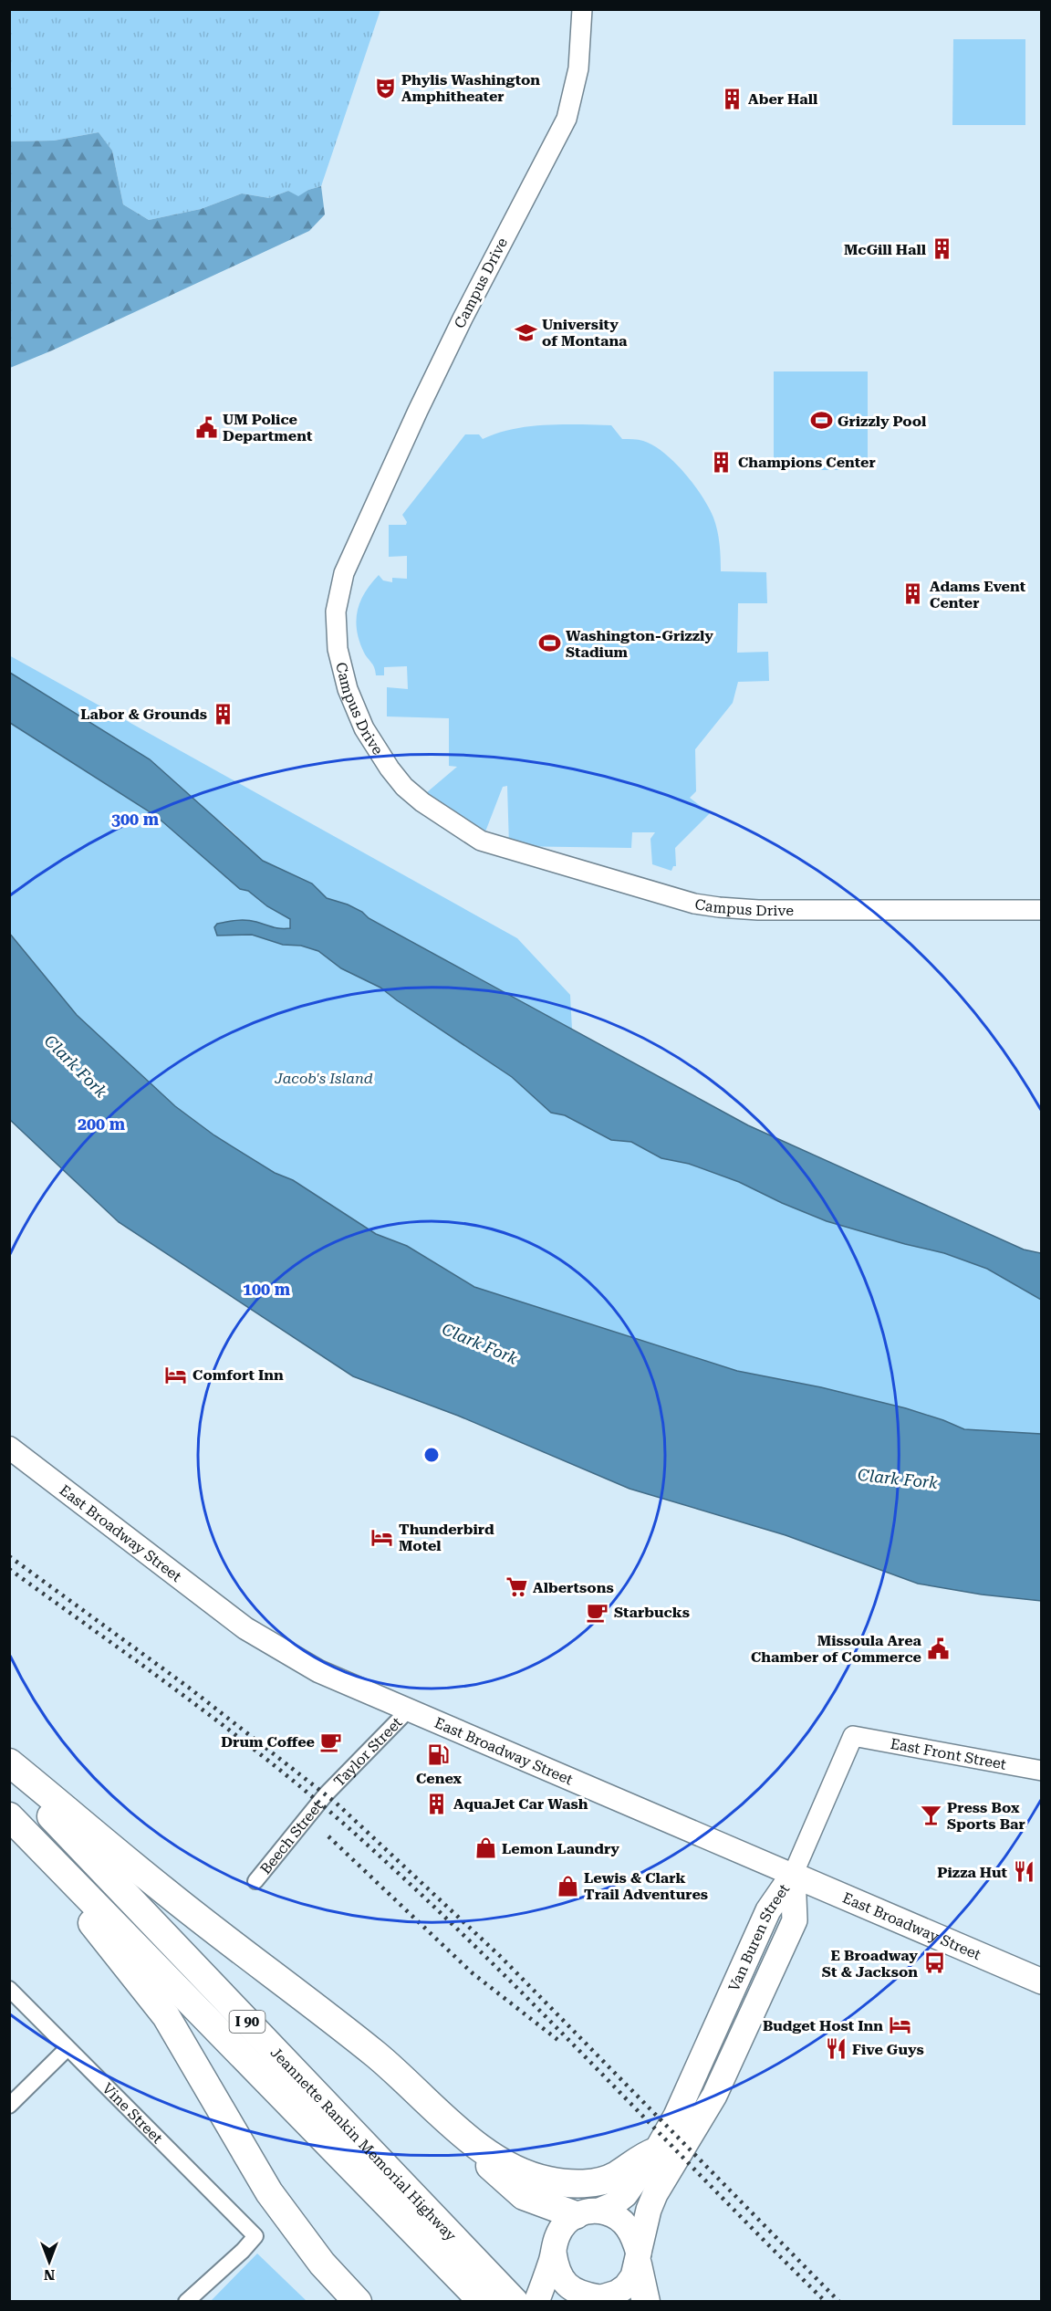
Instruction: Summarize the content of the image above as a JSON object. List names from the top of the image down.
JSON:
{
  "streets": {
    "highway": [
      "East Broadway Street",
      "Van Buren Street",
      "I 90",
      "Jeannette Rankin Memorial Highway"
    ],
    "street": [
      "Campus Drive",
      "Taylor Street",
      "East Front Street",
      "Beech Street",
      "Vine Street"
    ]
  },
  "crossings": [
    ["East Broadway Street", "Taylor Street"],
    ["East Broadway Street", "East Front Street"],
    ["East Broadway Street", "Van Buren Street"],
    ["Taylor Street", "Beech Street"],
    ["East Front Street", "Van Buren Street"]
  ],
  "water": ["Clark Fork"],
  "parks": ["Jacob's Island"],
  "places": {
    "theatre": ["Phylis Washington Amphitheater"],
    "building": [
      "Aber Hall",
      "McGill Hall",
      "Champions Center",
      "Adams Event Center",
      "Labor & Grounds",
      "AquaJet Car Wash"
    ],
    "school or university": ["University of Montana"],
    "sports": ["Grizzly Pool", "Washington-Grizzly Stadium"],
    "public building": ["UM Police Department", "Missoula Area Chamber of Commerce"],
    "hotel": ["Comfort Inn", "Thunderbird Motel", "Budget Host Inn"],
    "supermarket": ["Albertsons"],
    "cafe": ["Starbucks", "Drum Coffee"],
    "fuel station": ["Cenex"],
    "bar": ["Press Box Sports Bar"],
    "shop": ["Lemon Laundry", "Lewis & Clark Trail Adventures"],
    "restaurant": ["Pizza Hut", "Five Guys"],
    "bus stop": ["E Broadway St & Jackson"]
  },
  "north": "bottom",
  "rings": ["300 m", "200 m", "100 m"]
}
